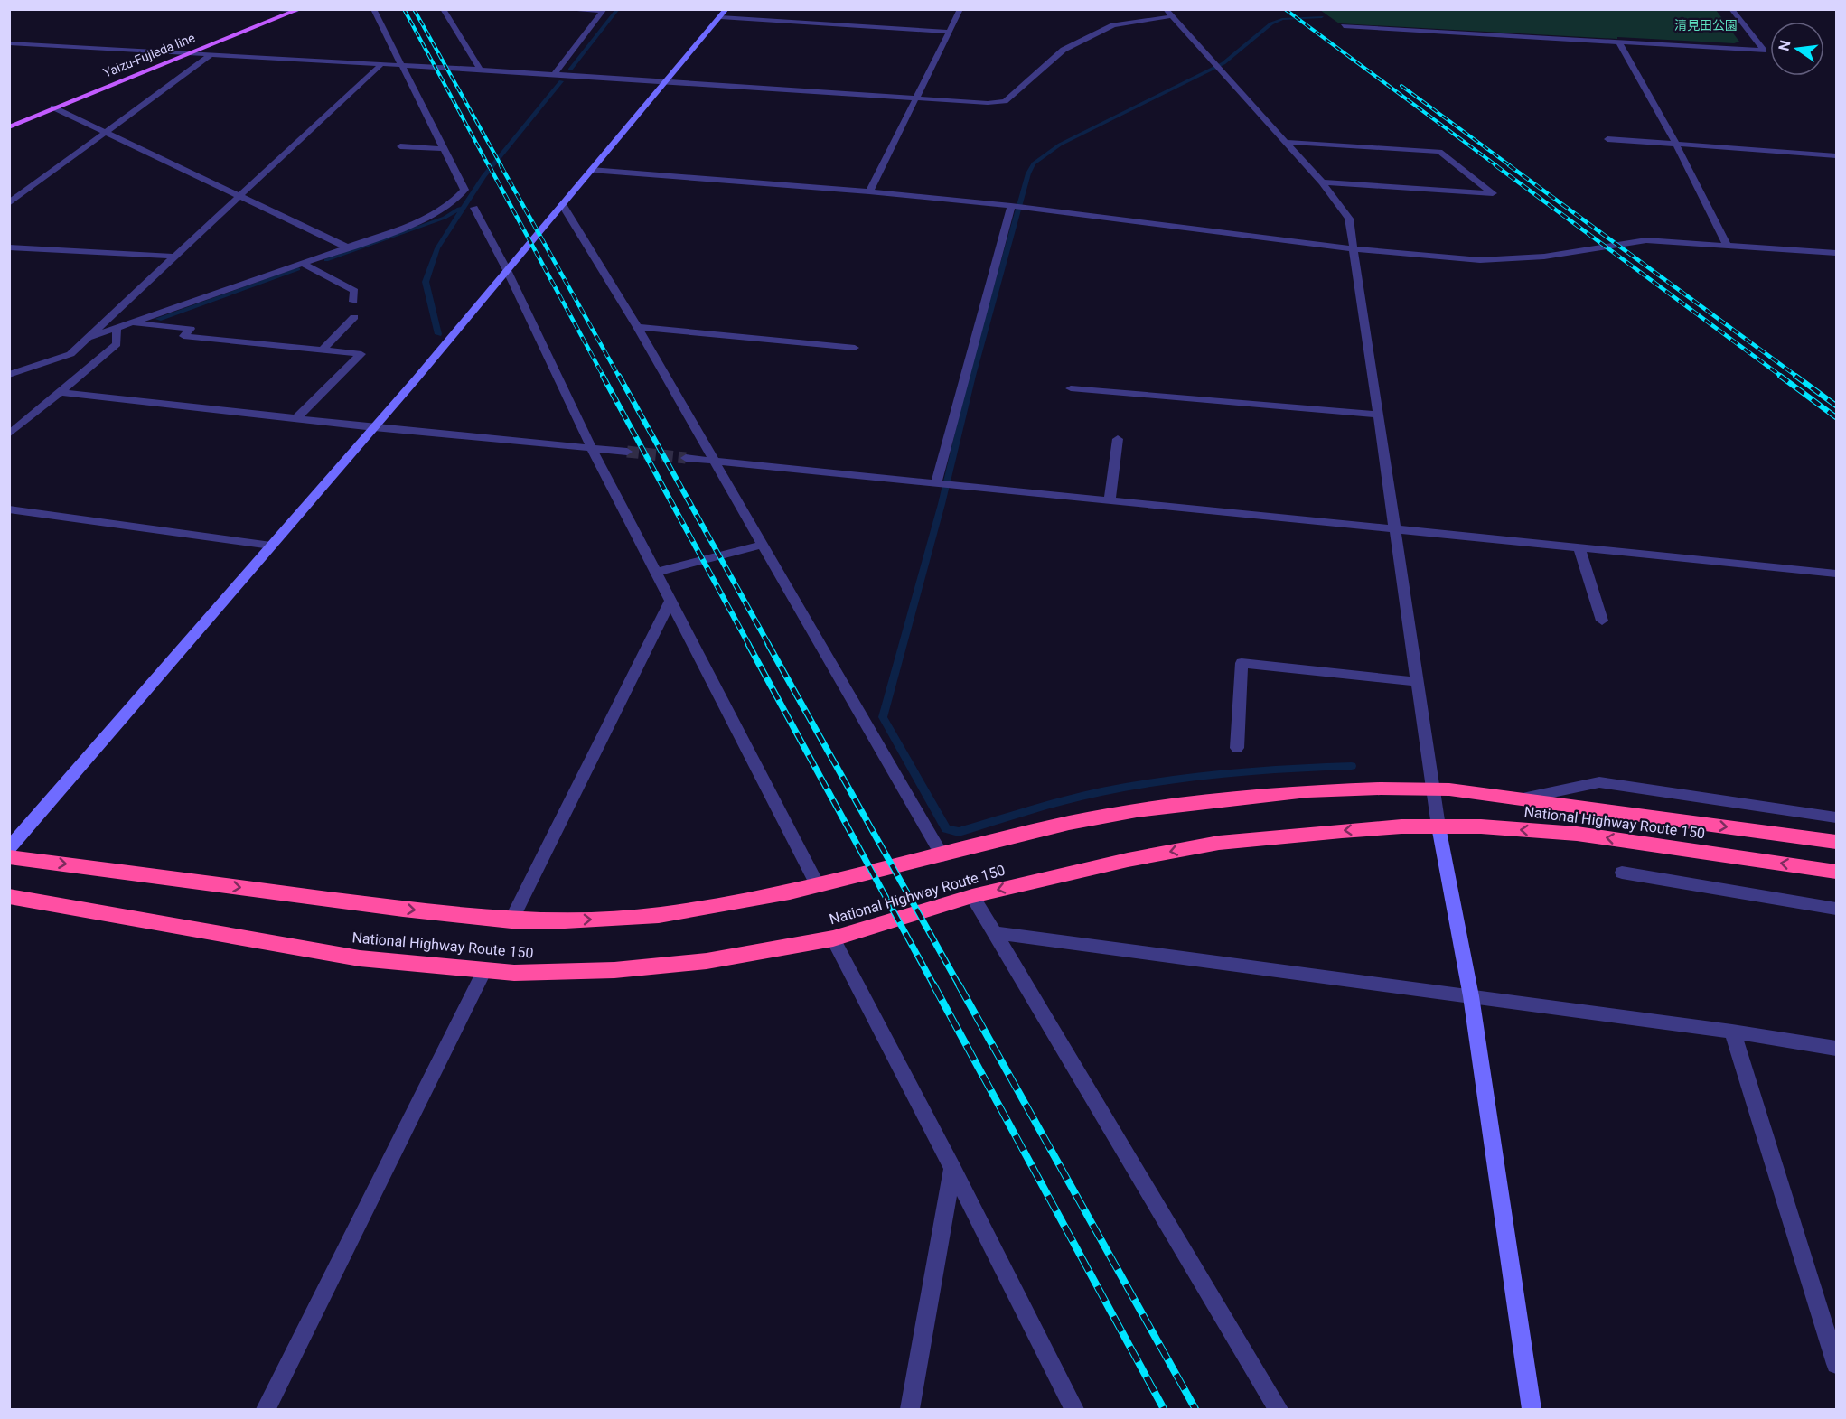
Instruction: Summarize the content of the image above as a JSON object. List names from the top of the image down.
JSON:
{
  "streets": {
    "highway": ["National Highway Route 150"],
    "main road": ["Yaizu-Fujieda line"]
  },
  "parks": ["清見田公園"],
  "north": "left"
}
